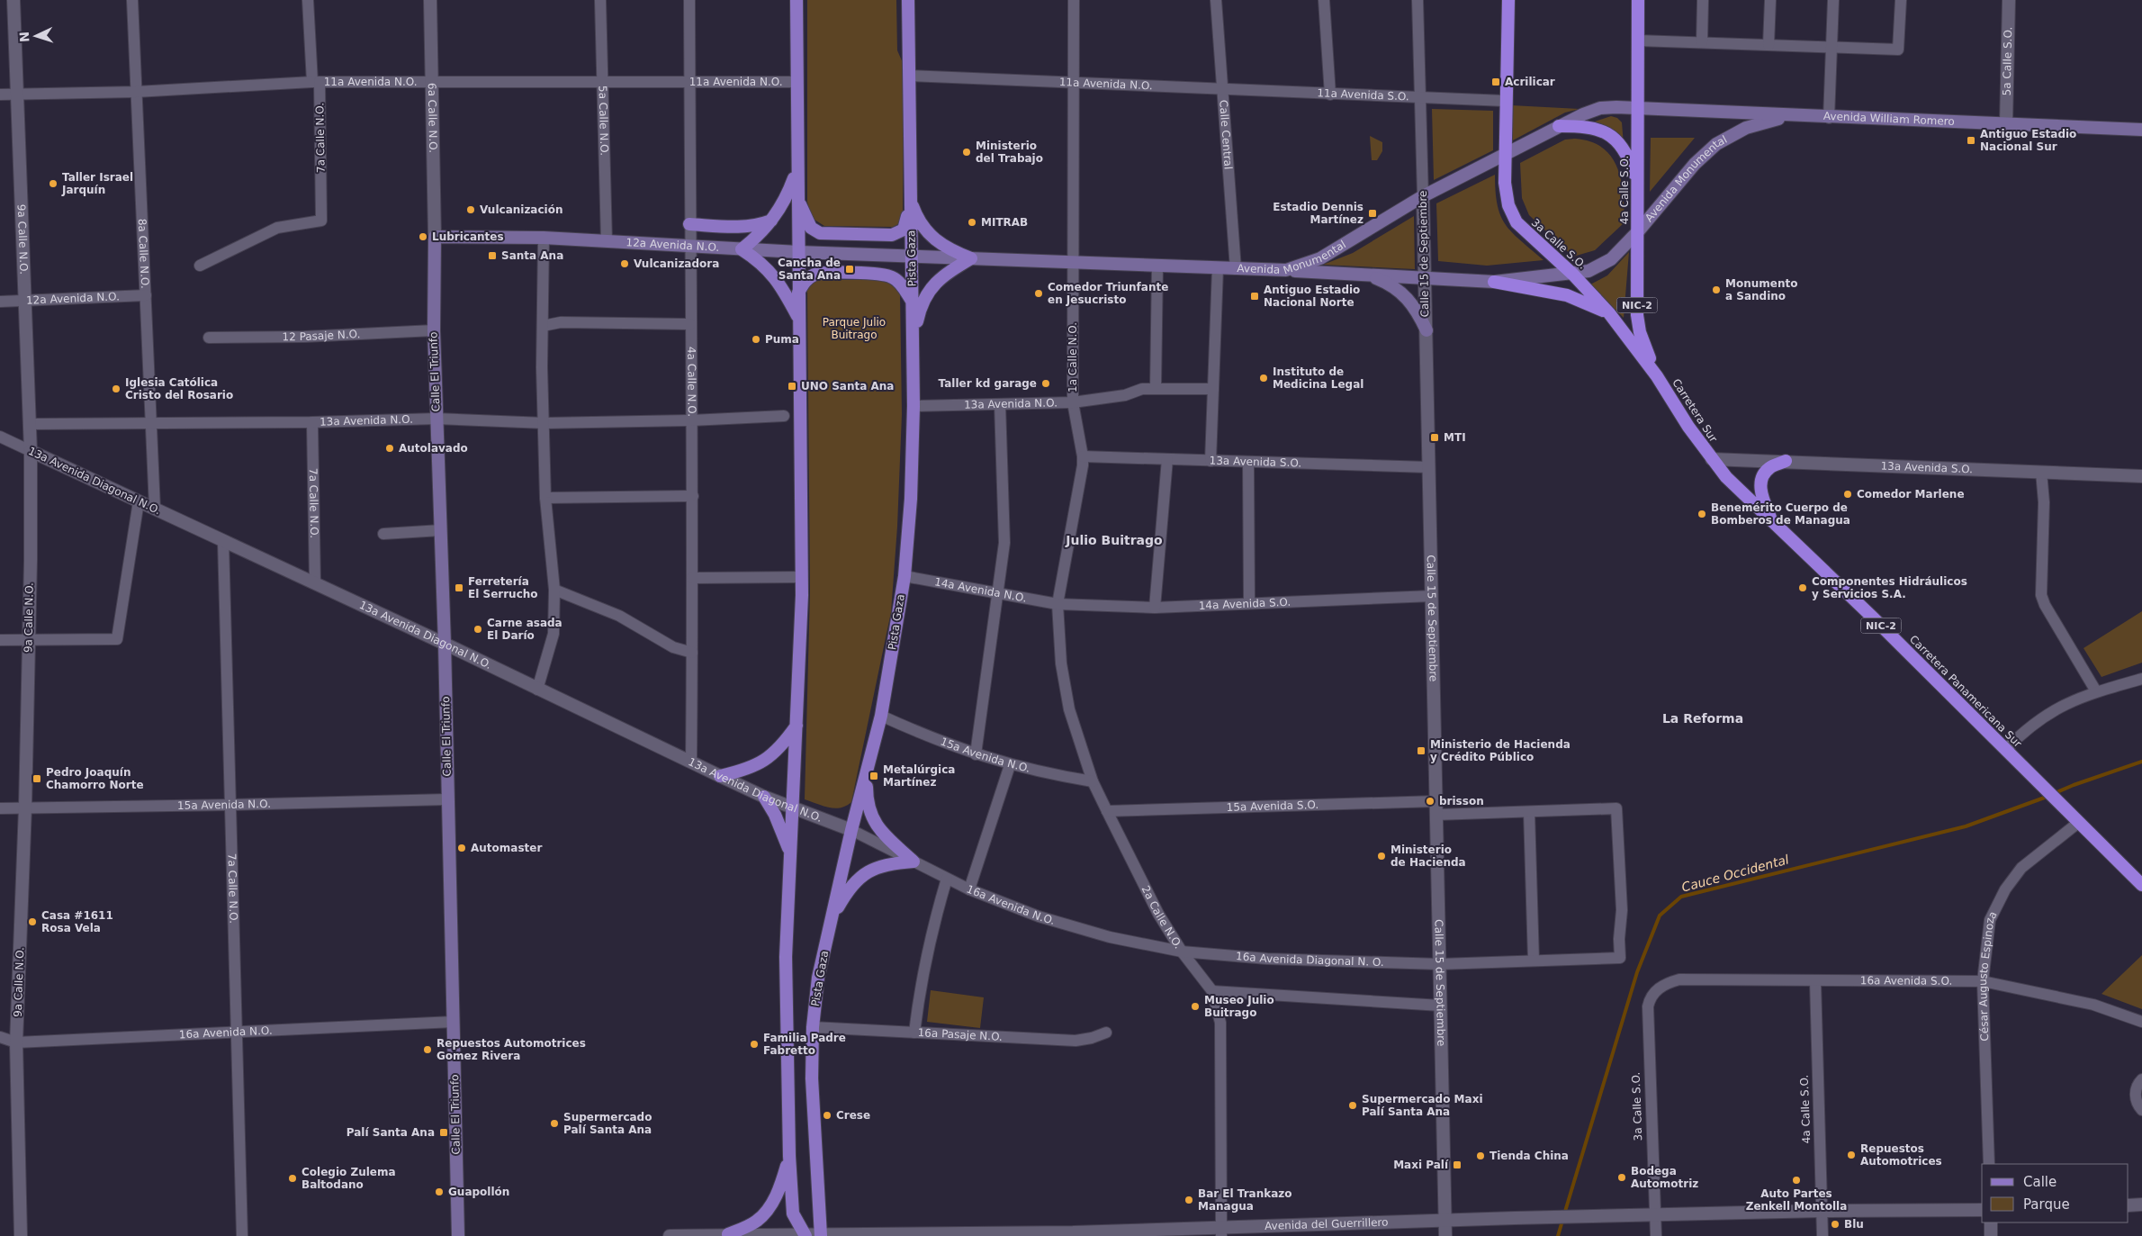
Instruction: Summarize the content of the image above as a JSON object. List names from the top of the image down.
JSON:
{
  "streets": {
    "highway": [
      "4a Calle S.O.",
      "3a Calle S.O.",
      "NIC-2",
      "Carretera Sur",
      "Carretera Panamericana Sur"
    ],
    "main road": [
      "Avenida William Romero",
      "Avenida Monumental",
      "12a Avenida N.O.",
      "Pista Gaza",
      "Calle El Triunfo"
    ],
    "street": [
      "5a Calle S.O.",
      "11a Avenida N.O.",
      "11a Avenida S.O.",
      "6a Calle N.O.",
      "5a Calle N.O.",
      "Calle Central",
      "7a Calle N.O.",
      "9a Calle N.O.",
      "Calle 15 de Septiembre",
      "8a Calle N.O.",
      "12 Pasaje N.O.",
      "1a Calle N.O.",
      "4a Calle N.O.",
      "13a Avenida N.O.",
      "13a Avenida S.O.",
      "13a Avenida Diagonal N.O.",
      "14a Avenida N.O.",
      "14a Avenida S.O.",
      "15a Avenida N.O.",
      "15a Avenida S.O.",
      "16a Avenida N.O.",
      "2a Calle N.O.",
      "16a Avenida Diagonal N. O.",
      "César Augusto Espinoza",
      "16a Avenida S.O.",
      "16a Pasaje N.O.",
      "Avenida del Guerrillero"
    ]
  },
  "crossings": [
    ["5a Calle S.O.", "Avenida William Romero"],
    ["11a Avenida N.O.", "11a Avenida S.O."],
    ["11a Avenida N.O.", "6a Calle N.O."],
    ["11a Avenida N.O.", "5a Calle N.O."],
    ["11a Avenida N.O.", "Calle Central"],
    ["11a Avenida N.O.", "7a Calle N.O."],
    ["11a Avenida N.O.", "9a Calle N.O."],
    ["11a Avenida N.O.", "8a Calle N.O."],
    ["11a Avenida N.O.", "Pista Gaza"],
    ["11a Avenida N.O.", "1a Calle N.O."],
    ["11a Avenida N.O.", "4a Calle N.O."],
    ["11a Avenida S.O.", "Calle Central"],
    ["11a Avenida S.O.", "3a Calle S.O."],
    ["11a Avenida S.O.", "Calle 15 de Septiembre"],
    ["6a Calle N.O.", "12a Avenida N.O."],
    ["6a Calle N.O.", "Calle El Triunfo"],
    ["Avenida William Romero", "Avenida Monumental"],
    ["Avenida William Romero", "4a Calle S.O."],
    ["5a Calle N.O.", "12a Avenida N.O."],
    ["Calle Central", "Avenida Monumental"],
    ["7a Calle N.O.", "13a Avenida N.O."],
    ["7a Calle N.O.", "13a Avenida Diagonal N.O."],
    ["7a Calle N.O.", "15a Avenida N.O."],
    ["7a Calle N.O.", "16a Avenida N.O."],
    ["Avenida Monumental", "4a Calle S.O."],
    ["Avenida Monumental", "3a Calle S.O."],
    ["Avenida Monumental", "12a Avenida N.O."],
    ["Avenida Monumental", "Calle 15 de Septiembre"],
    ["Avenida Monumental", "Pista Gaza"],
    ["Avenida Monumental", "1a Calle N.O."],
    ["4a Calle S.O.", "3a Calle S.O."],
    ["4a Calle S.O.", "Carretera Sur"],
    ["4a Calle S.O.", "16a Avenida S.O."],
    ["4a Calle S.O.", "Avenida del Guerrillero"],
    ["9a Calle N.O.", "12a Avenida N.O."],
    ["9a Calle N.O.", "13a Avenida N.O."],
    ["9a Calle N.O.", "13a Avenida Diagonal N.O."],
    ["9a Calle N.O.", "15a Avenida N.O."],
    ["9a Calle N.O.", "16a Avenida N.O."],
    ["3a Calle S.O.", "Carretera Sur"],
    ["3a Calle S.O.", "16a Avenida S.O."],
    ["3a Calle S.O.", "Avenida del Guerrillero"],
    ["12a Avenida N.O.", "8a Calle N.O."],
    ["12a Avenida N.O.", "Pista Gaza"],
    ["12a Avenida N.O.", "Calle El Triunfo"],
    ["12a Avenida N.O.", "4a Calle N.O."],
    ["Calle 15 de Septiembre", "13a Avenida S.O."],
    ["Calle 15 de Septiembre", "14a Avenida S.O."],
    ["Calle 15 de Septiembre", "15a Avenida S.O."],
    ["Calle 15 de Septiembre", "16a Avenida Diagonal N. O."],
    ["Calle 15 de Septiembre", "Avenida del Guerrillero"],
    ["8a Calle N.O.", "13a Avenida N.O."],
    ["8a Calle N.O.", "13a Avenida Diagonal N.O."],
    ["Pista Gaza", "13a Avenida N.O."],
    ["Pista Gaza", "13a Avenida Diagonal N.O."],
    ["Pista Gaza", "14a Avenida N.O."],
    ["Pista Gaza", "15a Avenida N.O."],
    ["Pista Gaza", "16a Avenida N.O."],
    ["Pista Gaza", "16a Pasaje N.O."],
    ["Pista Gaza", "Avenida del Guerrillero"],
    ["12 Pasaje N.O.", "Calle El Triunfo"],
    ["1a Calle N.O.", "13a Avenida N.O."],
    ["1a Calle N.O.", "13a Avenida S.O."],
    ["1a Calle N.O.", "14a Avenida N.O."],
    ["1a Calle N.O.", "14a Avenida S.O."],
    ["1a Calle N.O.", "2a Calle N.O."],
    ["Calle El Triunfo", "13a Avenida N.O."],
    ["Calle El Triunfo", "13a Avenida Diagonal N.O."],
    ["Calle El Triunfo", "15a Avenida N.O."],
    ["Calle El Triunfo", "16a Avenida N.O."],
    ["4a Calle N.O.", "13a Avenida N.O."],
    ["4a Calle N.O.", "13a Avenida Diagonal N.O."],
    ["Carretera Sur", "13a Avenida S.O."],
    ["Carretera Sur", "Carretera Panamericana Sur"],
    ["13a Avenida S.O.", "Carretera Panamericana Sur"],
    ["13a Avenida Diagonal N.O.", "16a Avenida N.O."],
    ["14a Avenida N.O.", "14a Avenida S.O."],
    ["14a Avenida N.O.", "2a Calle N.O."],
    ["14a Avenida S.O.", "2a Calle N.O."],
    ["Carretera Panamericana Sur", "César Augusto Espinoza"],
    ["15a Avenida N.O.", "2a Calle N.O."],
    ["15a Avenida S.O.", "2a Calle N.O."],
    ["16a Avenida N.O.", "2a Calle N.O."],
    ["16a Avenida N.O.", "16a Avenida Diagonal N. O."],
    ["2a Calle N.O.", "16a Avenida Diagonal N. O."],
    ["2a Calle N.O.", "Avenida del Guerrillero"],
    ["César Augusto Espinoza", "16a Avenida S.O."]
  ],
  "districts": ["Julio Buitrago", "La Reforma"],
  "water": ["Cauce Occidental"],
  "parks": ["Parque Julio Buitrago"],
  "places": {
    "transit": [
      "Acrilicar",
      "Antiguo Estadio Nacional Sur",
      "Estadio Dennis Martínez",
      "Santa Ana",
      "Cancha de Santa Ana",
      "Antiguo Estadio Nacional Norte",
      "UNO Santa Ana",
      "MTI",
      "Ferretería El Serrucho",
      "Ministerio de Hacienda y Crédito Público",
      "Metalúrgica Martínez",
      "Pedro Joaquín Chamorro Norte",
      "Palí Santa Ana",
      "Maxi Palí"
    ],
    "other": [
      "Ministerio del Trabajo",
      "Taller Israel Jarquín",
      "Vulcanización",
      "MITRAB",
      "Lubricantes",
      "Vulcanizadora",
      "Monumento a Sandino",
      "Comedor Triunfante en Jesucristo",
      "Puma",
      "Instituto de Medicina Legal",
      "Taller kd garage",
      "Iglesia Católica Cristo del Rosario",
      "Autolavado",
      "Comedor Marlene",
      "Benemérito Cuerpo de Bomberos de Managua",
      "Componentes Hidráulicos y Servicios S.A.",
      "Carne asada El Darío",
      "brisson",
      "Automaster",
      "Ministerio de Hacienda",
      "Casa #1611 Rosa Vela",
      "Museo Julio Buitrago",
      "Familia Padre Fabretto",
      "Repuestos Automotrices Gomez Rivera",
      "Supermercado Maxi Palí Santa Ana",
      "Crese",
      "Supermercado Palí Santa Ana",
      "Repuestos Automotrices",
      "Tienda China",
      "Bodega Automotriz",
      "Colegio Zulema Baltodano",
      "Auto Partes Zenkell Montolla",
      "Guapollón",
      "Bar El Trankazo Managua",
      "Blu"
    ]
  },
  "legend": ["Calle", "Parque"],
  "north": "left"
}
